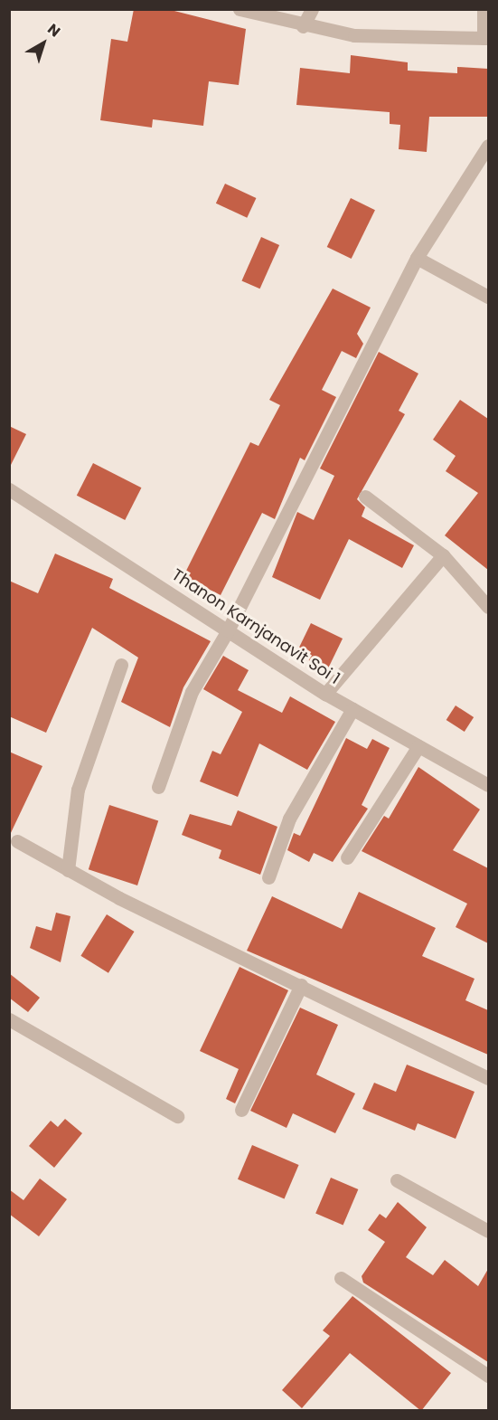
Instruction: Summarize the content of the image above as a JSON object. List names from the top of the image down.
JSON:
{
  "streets": {
    "street": ["Thanon Karnjanavit Soi 1"]
  },
  "north": "top right"
}
